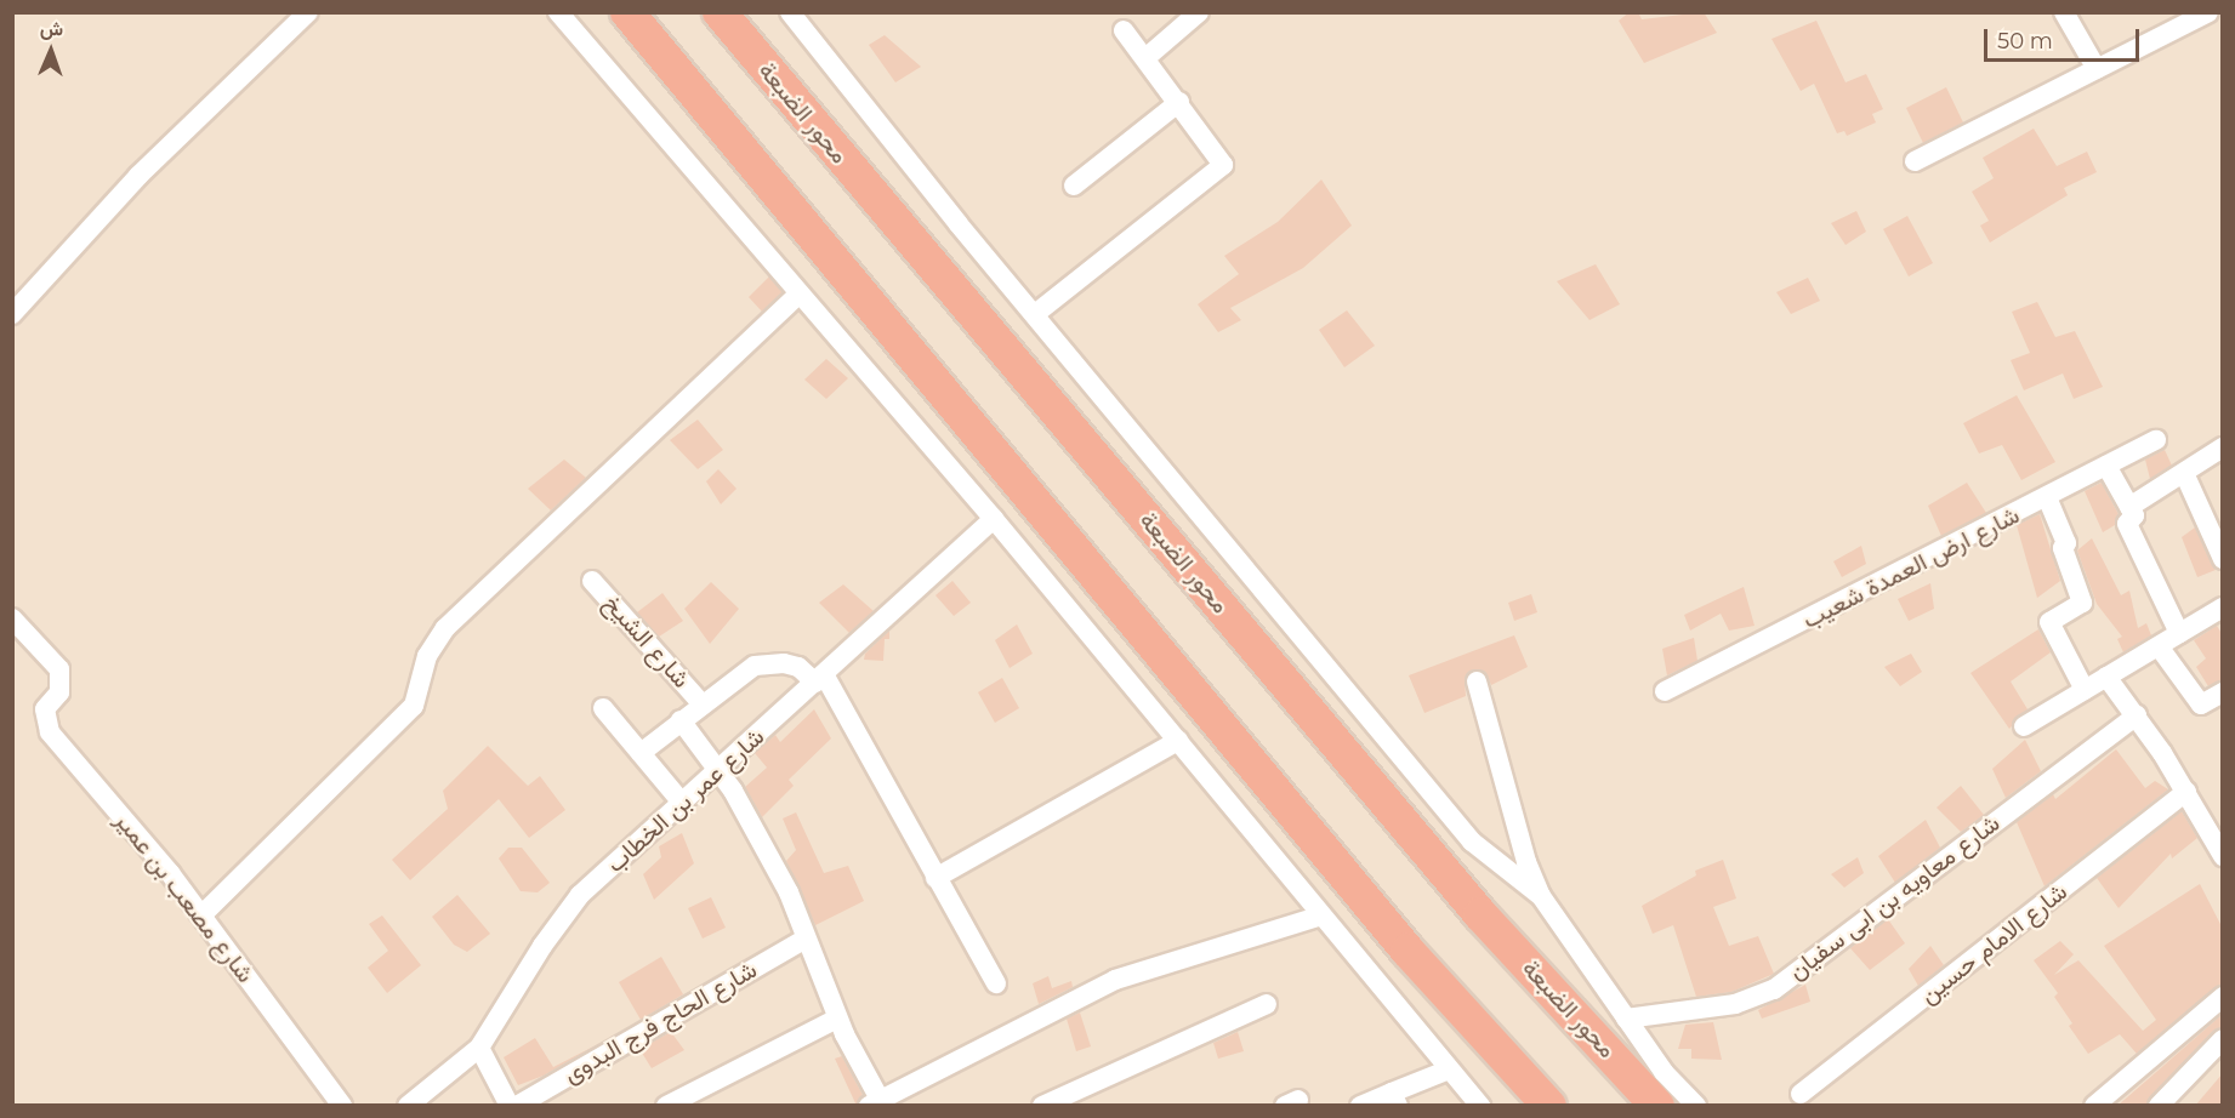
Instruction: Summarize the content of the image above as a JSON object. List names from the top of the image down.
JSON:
{
  "streets": {
    "highway": ["محور الضبعة"],
    "street": [
      "شارع ارض العمدة شعيب",
      "شارع الشيخ",
      "شارع عمر بن الخطاب",
      "شارع مصعب بن عمير",
      "شارع معاويه بن ابى سفيان",
      "شارع الامام حسين",
      "شارع الحاج فرج البدوى"
    ]
  },
  "scale_bar": "50 m",
  "north": "top"
}
